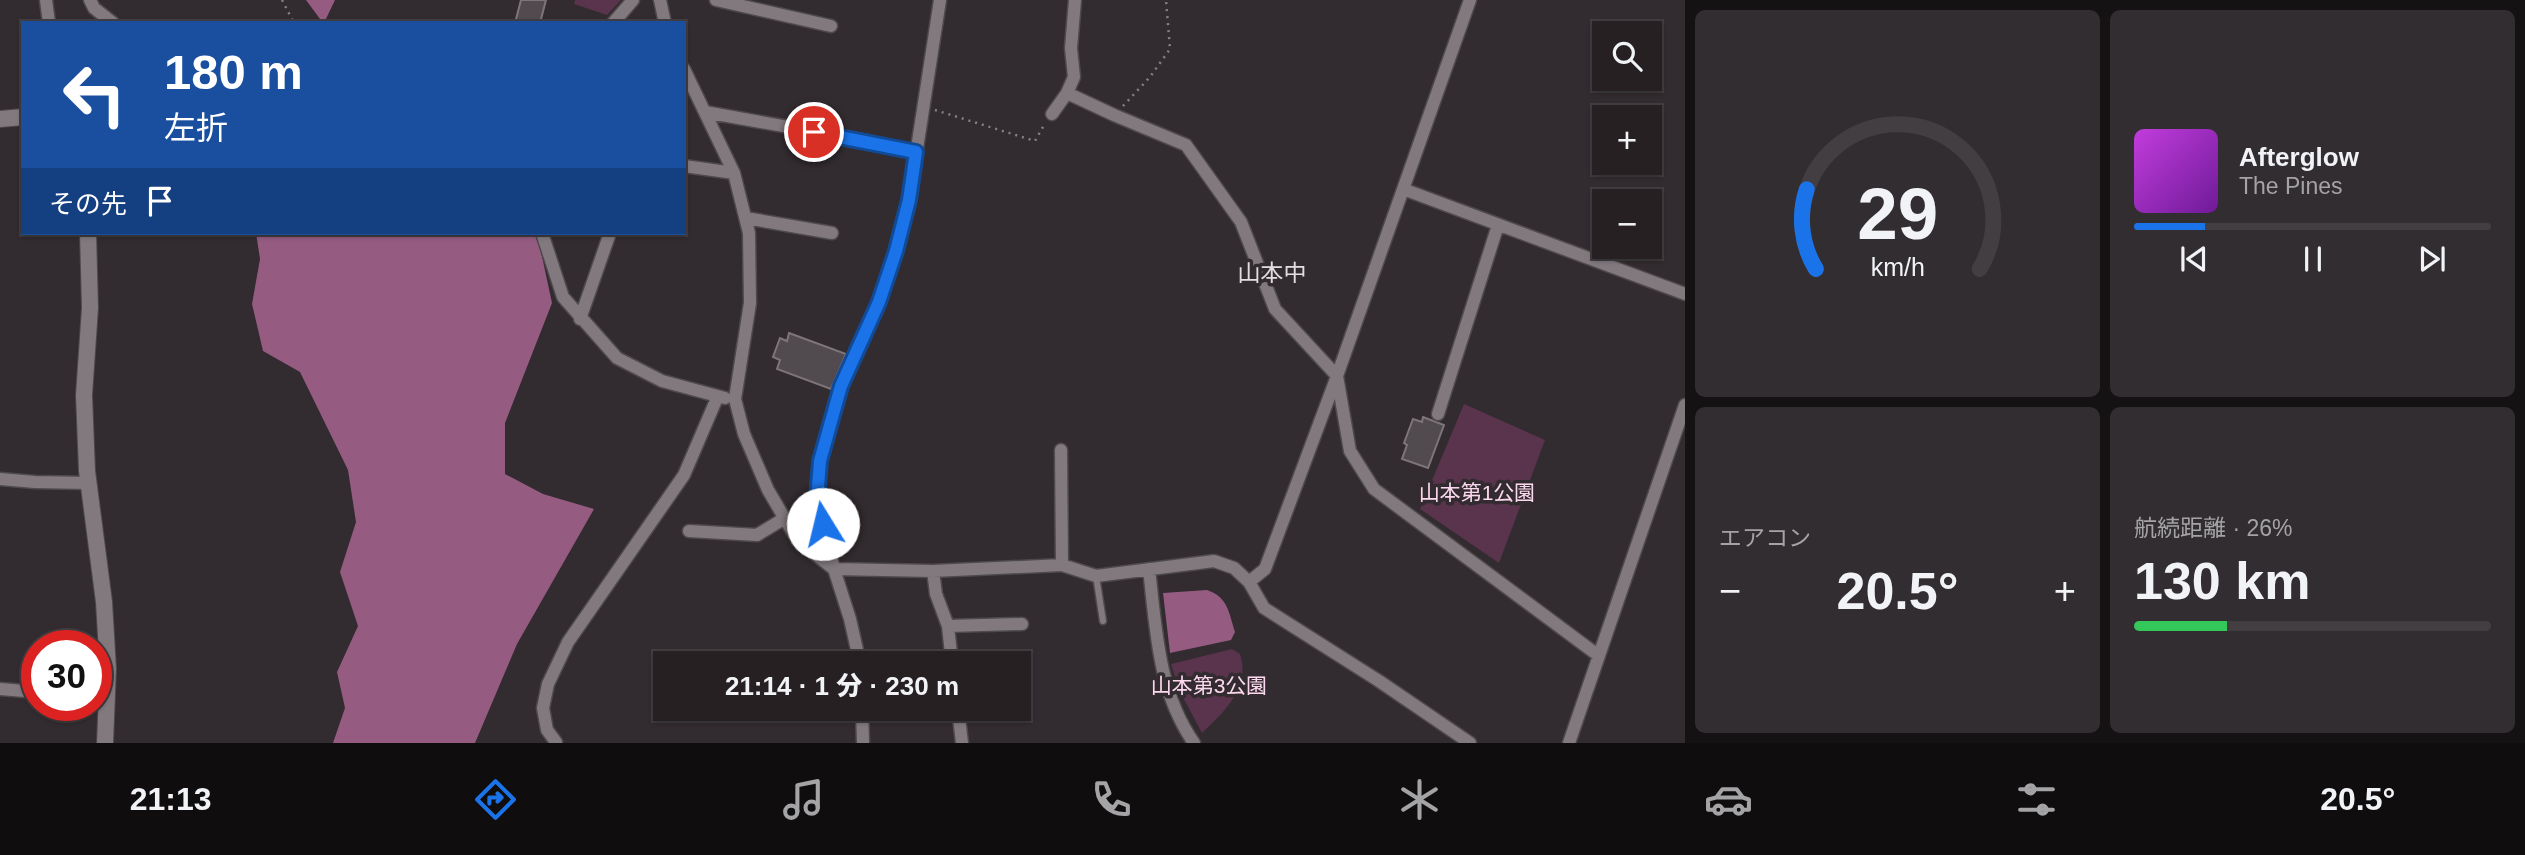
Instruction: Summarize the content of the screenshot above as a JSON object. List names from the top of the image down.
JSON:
{
  "districts": ["山本中"],
  "parks": ["山本第1公園", "山本第3公園"],
  "page": {
    "map_buttons": ["+", "−"],
    "turn": ["180 m", "左折"],
    "song": ["Afterglow", "The Pines"],
    "then": "その先",
    "tile": [
      "エアコン",
      ["航続距離 · 26%", "130 km"]
    ],
    "heat": ["−", "20.5°", "+"],
    "limit": "30",
    "trip": "21:14 · 1 分 · 230 m",
    "tabs": ["21:13", "20.5°"],
    "gauge": ["29", "km/h"]
  }
}
